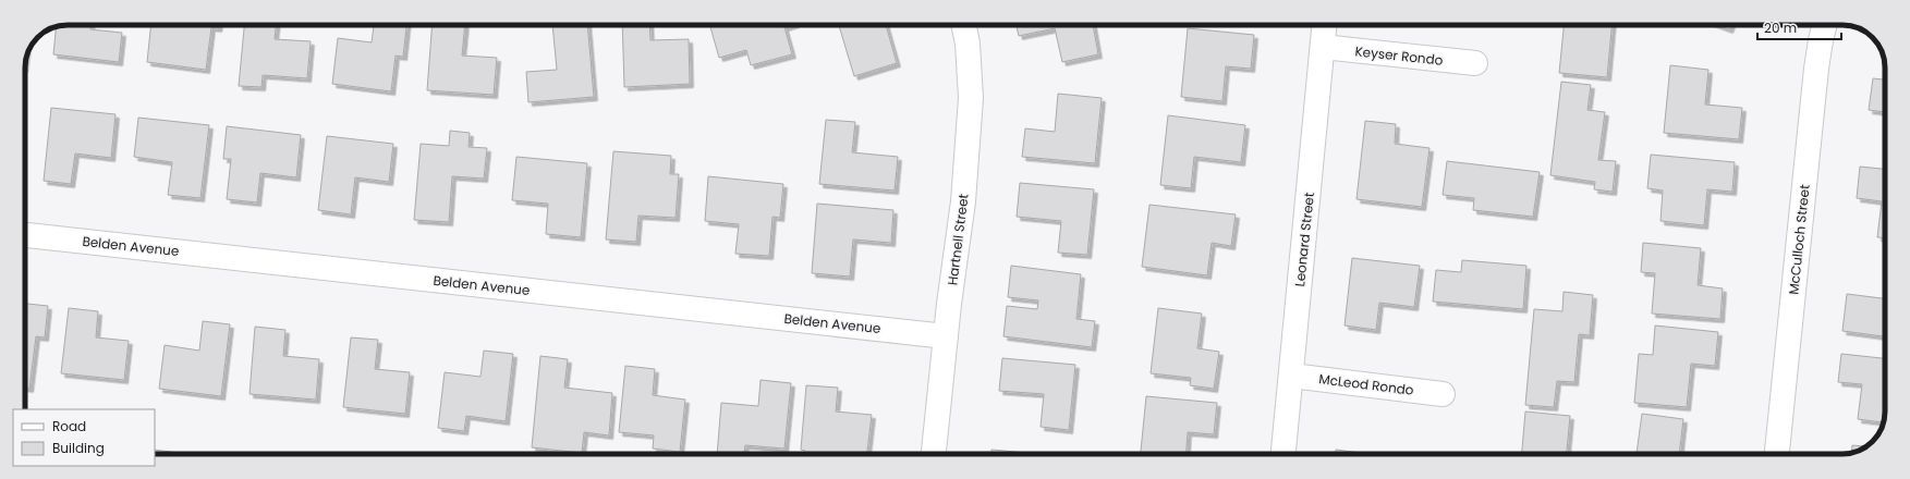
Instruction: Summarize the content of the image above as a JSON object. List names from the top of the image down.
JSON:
{
  "streets": {
    "street": [
      "Keyser Rondo",
      "Hartnell Street",
      "Leonard Street",
      "McCulloch Street",
      "Belden Avenue",
      "McLeod Rondo"
    ]
  },
  "crossings": [
    ["Keyser Rondo", "Leonard Street"],
    ["Hartnell Street", "Belden Avenue"],
    ["Leonard Street", "McLeod Rondo"]
  ],
  "legend": ["Road", "Building"],
  "scale_bar": "20 m"
}
